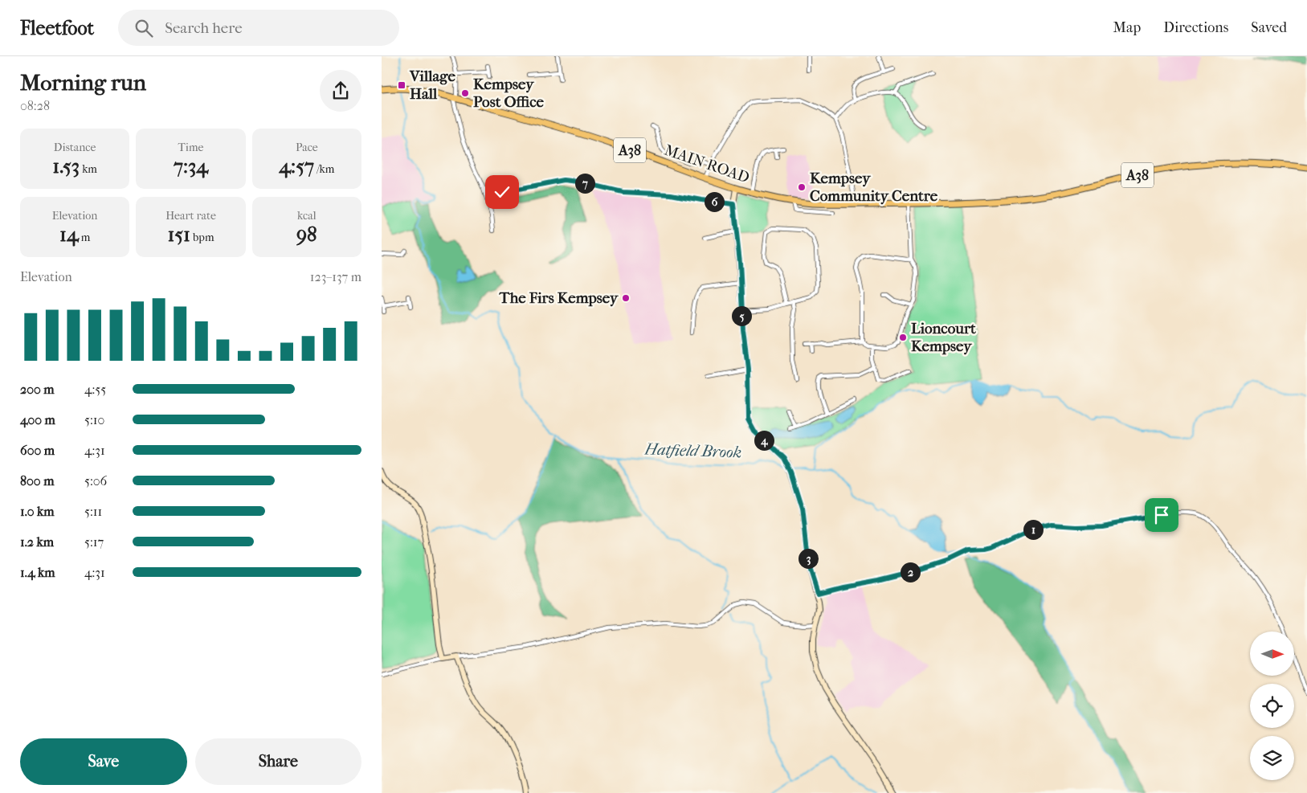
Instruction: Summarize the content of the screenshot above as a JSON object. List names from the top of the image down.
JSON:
{
  "streets": {
    "main road": ["A38", "MAIN ROAD"]
  },
  "crossings": [
    ["A38", "MAIN ROAD"]
  ],
  "water": ["Hatfield Brook"],
  "places": {
    "transit": ["Village Hall"],
    "other": [
      "Kempsey Post Office",
      "Kempsey Community Centre",
      "The Firs Kempsey",
      "Lioncourt Kempsey"
    ]
  },
  "north": "right",
  "page": {
    "header": "Fleetfoot",
    "search": "Search here",
    "nav": ["Map", "Directions", "Saved"],
    "heading": ["Morning run", "08:28"],
    "stats": [
      ["Distance", "1.53 km"],
      ["Time", "7:34"],
      ["Pace", "4:57 /km"],
      ["Elevation", "14 m"],
      ["Heart rate", "151 bpm"],
      ["kcal", "98"]
    ],
    "pins": [
      "7",
      "6",
      "5",
      "4",
      "1",
      "3",
      "2"
    ],
    "chart": ["Elevation", "123–137 m"],
    "list": [
      {
        "name": "200 m",
        "note": "4:55"
      },
      {
        "name": "400 m",
        "note": "5:10"
      },
      {
        "name": "600 m",
        "note": "4:31"
      },
      {
        "name": "800 m",
        "note": "5:06"
      },
      {
        "name": "1.0 km",
        "note": "5:11"
      },
      {
        "name": "1.2 km",
        "note": "5:17"
      },
      {
        "name": "1.4 km",
        "note": "4:31"
      }
    ],
    "buttons": ["Save", "Share"]
  }
}
